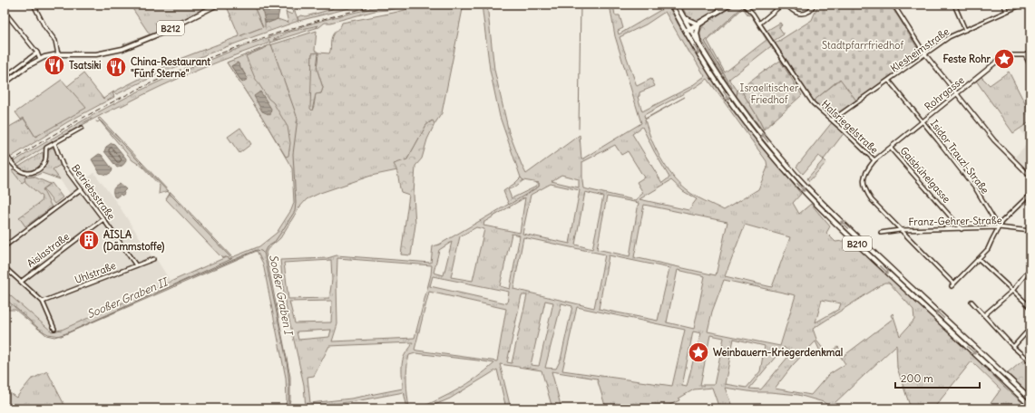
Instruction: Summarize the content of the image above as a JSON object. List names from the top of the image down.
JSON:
{
  "streets": {
    "main road": ["B212", "B210"],
    "street": [
      "Klesheimstraße",
      "Rohrgasse",
      "Halsriegelstraße",
      "Isidor Trauzl-Straße",
      "Gaisbühelgasse",
      "Betriebsstraße",
      "Franz-Gehrer-Straße",
      "Aislastraße",
      "Uhlstraße"
    ]
  },
  "crossings": [
    ["Klesheimstraße", "Halsriegelstraße"],
    ["Klesheimstraße", "Isidor Trauzl-Straße"],
    ["Rohrgasse", "Halsriegelstraße"],
    ["Rohrgasse", "Isidor Trauzl-Straße"],
    ["Rohrgasse", "Gaisbühelgasse"],
    ["Halsriegelstraße", "Franz-Gehrer-Straße"],
    ["Isidor Trauzl-Straße", "Franz-Gehrer-Straße"],
    ["Gaisbühelgasse", "Franz-Gehrer-Straße"],
    ["Betriebsstraße", "Aislastraße"],
    ["Betriebsstraße", "Uhlstraße"]
  ],
  "water": ["Sooßer Graben I", "Sooßer Graben II"],
  "parks": ["Stadtpfarrfriedhof", "Israelitischer Friedhof"],
  "places": {
    "place": ["Feste Rohr", "Weinbauern-Kriegerdenkmal"],
    "restaurant": ["Tsatsiki", "China-Restaurant \"Fünf Sterne\""],
    "building": ["AISLA (Dämmstoffe)"]
  },
  "scale_bar": "200 m"
}
